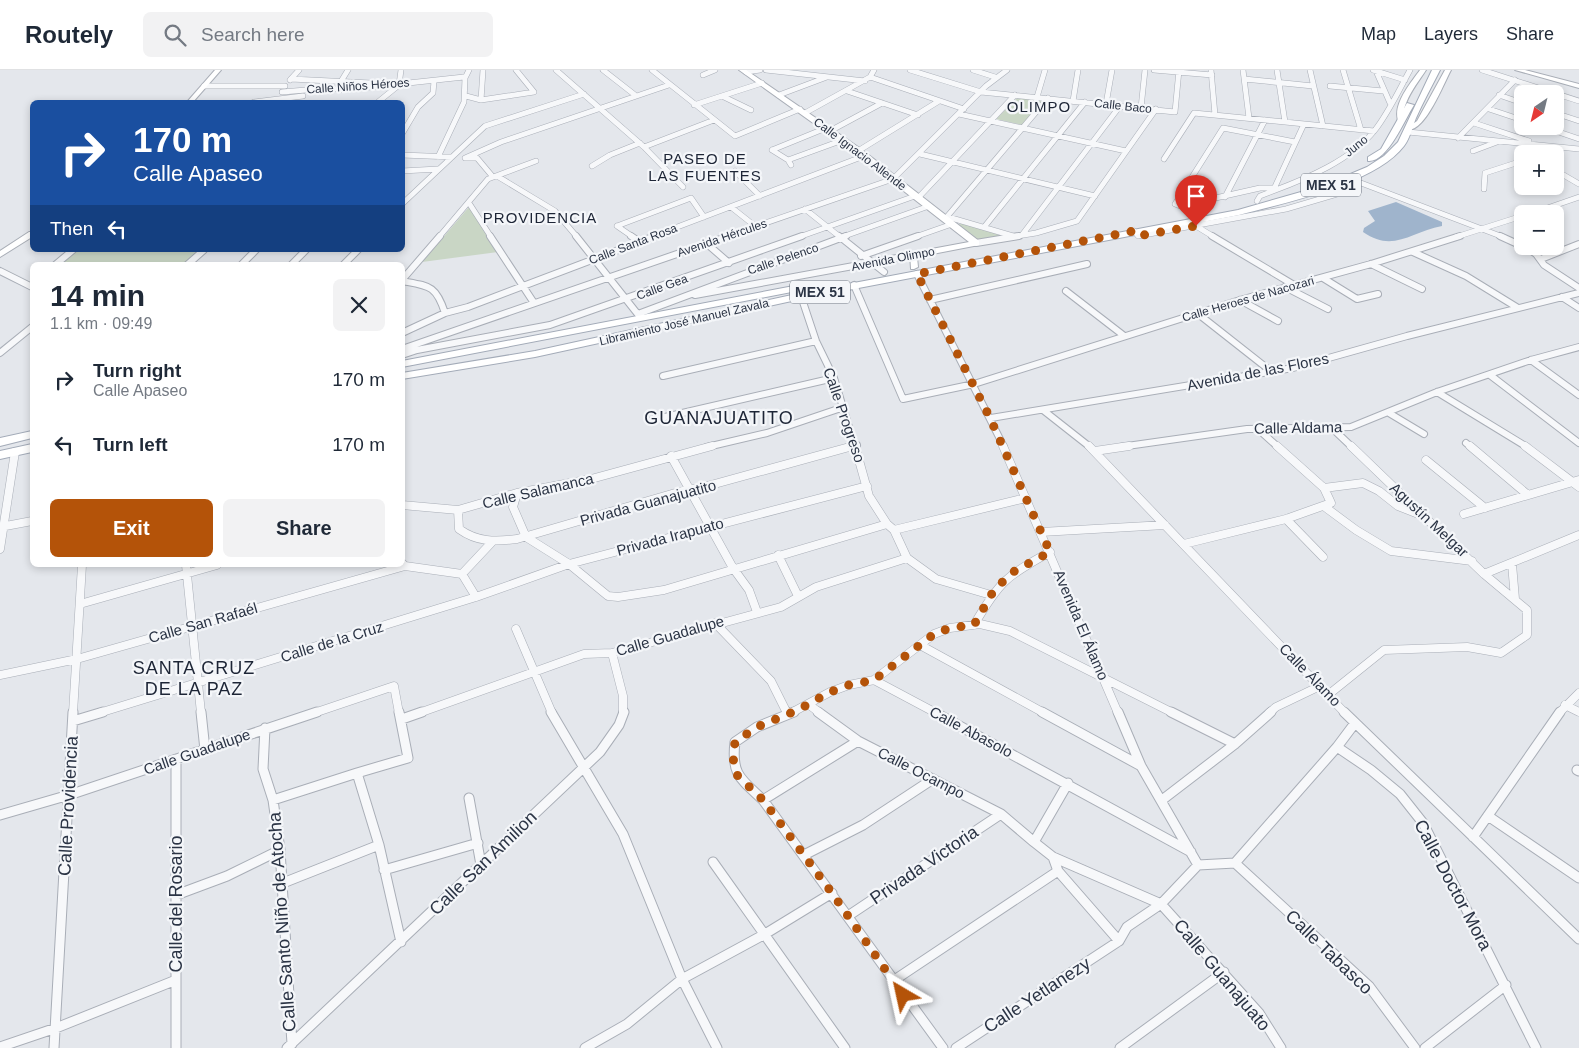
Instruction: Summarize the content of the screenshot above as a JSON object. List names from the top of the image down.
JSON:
{
  "streets": {
    "main road": ["MEX 51", "Libramiento José Manuel Zavala"],
    "street": [
      "Calle Niños Héroes",
      "Calle Baco",
      "Juno",
      "Calle Ignacio Allende",
      "Avenida Hércules",
      "Calle Santa Rosa",
      "Calle Pelenco",
      "Avenida Olimpo",
      "Calle Gea",
      "Calle Heroes de Nacozari",
      "Avenida de las Flores",
      "Calle Progreso",
      "Calle Aldama",
      "Calle Salamanca",
      "Privada Guanajuatito",
      "Agustín Melgar",
      "Privada Irapuato",
      "Calle San Rafaél",
      "Avenida El Álamo",
      "Calle Guadalupe",
      "Calle de la Cruz",
      "Calle Álamo",
      "Calle Abasolo",
      "Calle Ocampo",
      "Calle Providencia",
      "Calle San Amilion",
      "Privada Victoria",
      "Calle Doctor Mora",
      "Calle del Rosario",
      "Calle Santo Niño de Atocha",
      "Calle Tabasco",
      "Calle Guanajuato",
      "Calle Yetlanezy"
    ]
  },
  "crossings": [
    ["Calle Baco", "Avenida Hércules"],
    ["Calle Ignacio Allende", "Avenida Hércules"],
    ["Calle Ignacio Allende", "Calle Santa Rosa"],
    ["Calle Ignacio Allende", "Calle Pelenco"],
    ["Calle Ignacio Allende", "Avenida Olimpo"],
    ["Calle Ignacio Allende", "Calle Gea"],
    ["Calle Pelenco", "Avenida Olimpo"],
    ["Calle Pelenco", "Libramiento José Manuel Zavala"],
    ["Calle Heroes de Nacozari", "Libramiento José Manuel Zavala"],
    ["Calle Heroes de Nacozari", "Avenida El Álamo"],
    ["Libramiento José Manuel Zavala", "Calle Progreso"],
    ["Libramiento José Manuel Zavala", "Avenida El Álamo"],
    ["Avenida de las Flores", "Avenida El Álamo"],
    ["Avenida de las Flores", "Calle Álamo"],
    ["Calle Progreso", "Calle Salamanca"],
    ["Calle Progreso", "Privada Guanajuatito"],
    ["Calle Progreso", "Privada Irapuato"],
    ["Calle Aldama", "Agustín Melgar"],
    ["Calle Aldama", "Calle Álamo"],
    ["Calle Salamanca", "Privada Guanajuatito"],
    ["Agustín Melgar", "Calle Álamo"],
    ["Privada Irapuato", "Calle de la Cruz"],
    ["Calle San Rafaél", "Calle Providencia"],
    ["Avenida El Álamo", "Calle Abasolo"],
    ["Calle Guadalupe", "Calle Providencia"],
    ["Calle Guadalupe", "Calle San Amilion"],
    ["Calle Guadalupe", "Calle del Rosario"],
    ["Calle Guadalupe", "Calle Santo Niño de Atocha"],
    ["Calle de la Cruz", "Calle Providencia"],
    ["Calle Ocampo", "Privada Victoria"],
    ["Calle Ocampo", "Calle Guanajuato"],
    ["Calle San Amilion", "Calle Santo Niño de Atocha"]
  ],
  "districts": [
    "OLIMPO",
    "PASEO DE LAS FUENTES",
    "PROVIDENCIA",
    "GUANAJUATITO",
    "SANTA CRUZ DE LA PAZ"
  ],
  "north": "bottom left",
  "page": {
    "header": "Routely",
    "search": "Search here",
    "nav": ["Map", "Layers", "Share"],
    "map_buttons": ["+", "−"],
    "turn": ["170 m", "Calle Apaseo"],
    "then": "Then",
    "heading": ["14 min", "1.1 km · 09:49"],
    "list": [
      {
        "name": "Turn right",
        "note": "Calle Apaseo",
        "value": "170 m"
      },
      {
        "name": "Turn left",
        "value": "170 m"
      }
    ],
    "buttons": ["Exit", "Share"]
  }
}
